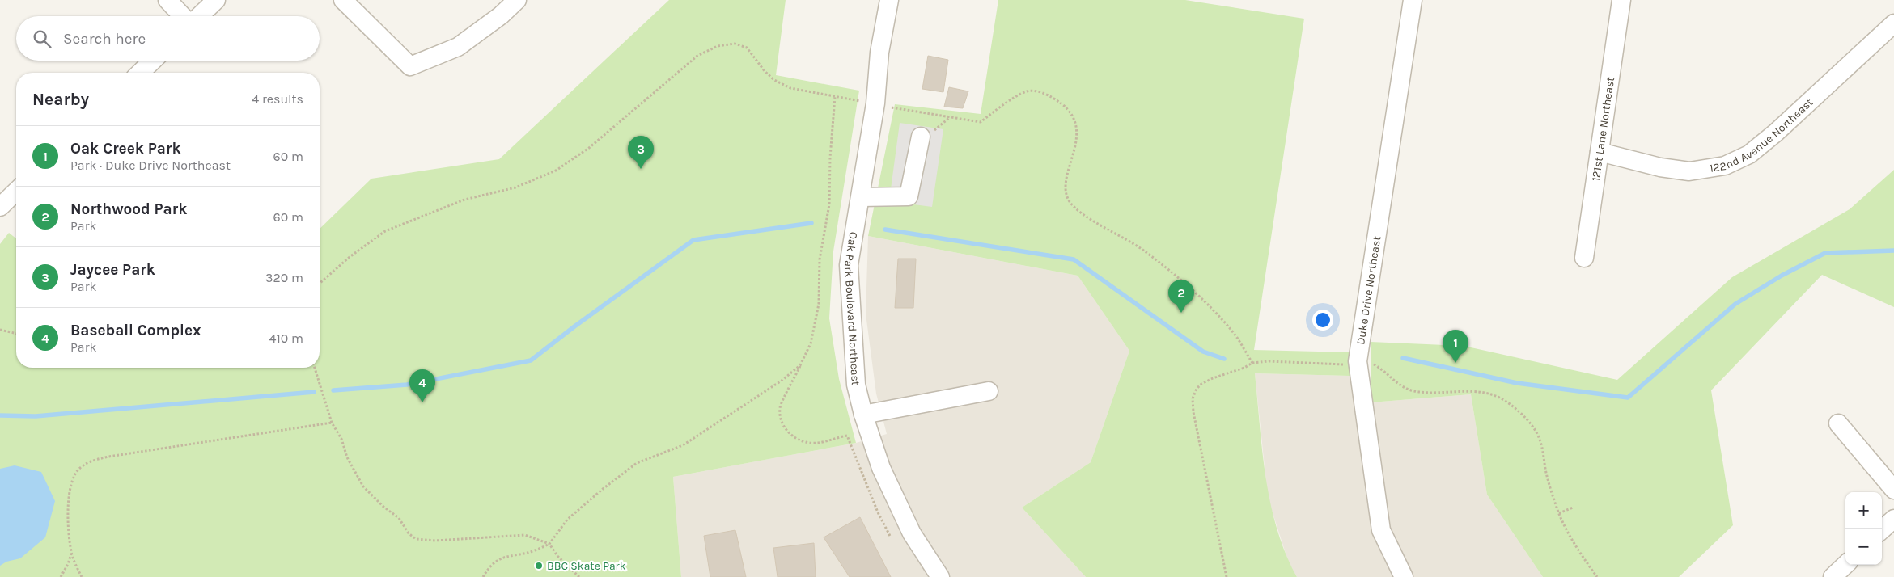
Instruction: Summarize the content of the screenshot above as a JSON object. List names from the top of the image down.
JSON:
{
  "streets": {
    "street": [
      "121st Lane Northeast",
      "122nd Avenue Northeast",
      "Duke Drive Northeast",
      "Oak Park Boulevard Northeast"
    ]
  },
  "crossings": [
    ["121st Lane Northeast", "122nd Avenue Northeast"]
  ],
  "places": ["BBC Skate Park"],
  "page": {
    "search": "Search here",
    "heading": ["Nearby", "4 results"],
    "list": [
      {
        "mark": "1",
        "name": "Oak Creek Park",
        "note": "Park · Duke Drive Northeast",
        "value": "60 m"
      },
      {
        "mark": "2",
        "name": "Northwood Park",
        "note": "Park",
        "value": "60 m"
      },
      {
        "mark": "3",
        "name": "Jaycee Park",
        "note": "Park",
        "value": "320 m"
      },
      {
        "mark": "4",
        "name": "Baseball Complex",
        "note": "Park",
        "value": "410 m"
      }
    ],
    "pins": [
      "3",
      "2",
      "1",
      "4"
    ],
    "map_buttons": ["+", "−"]
  }
}
